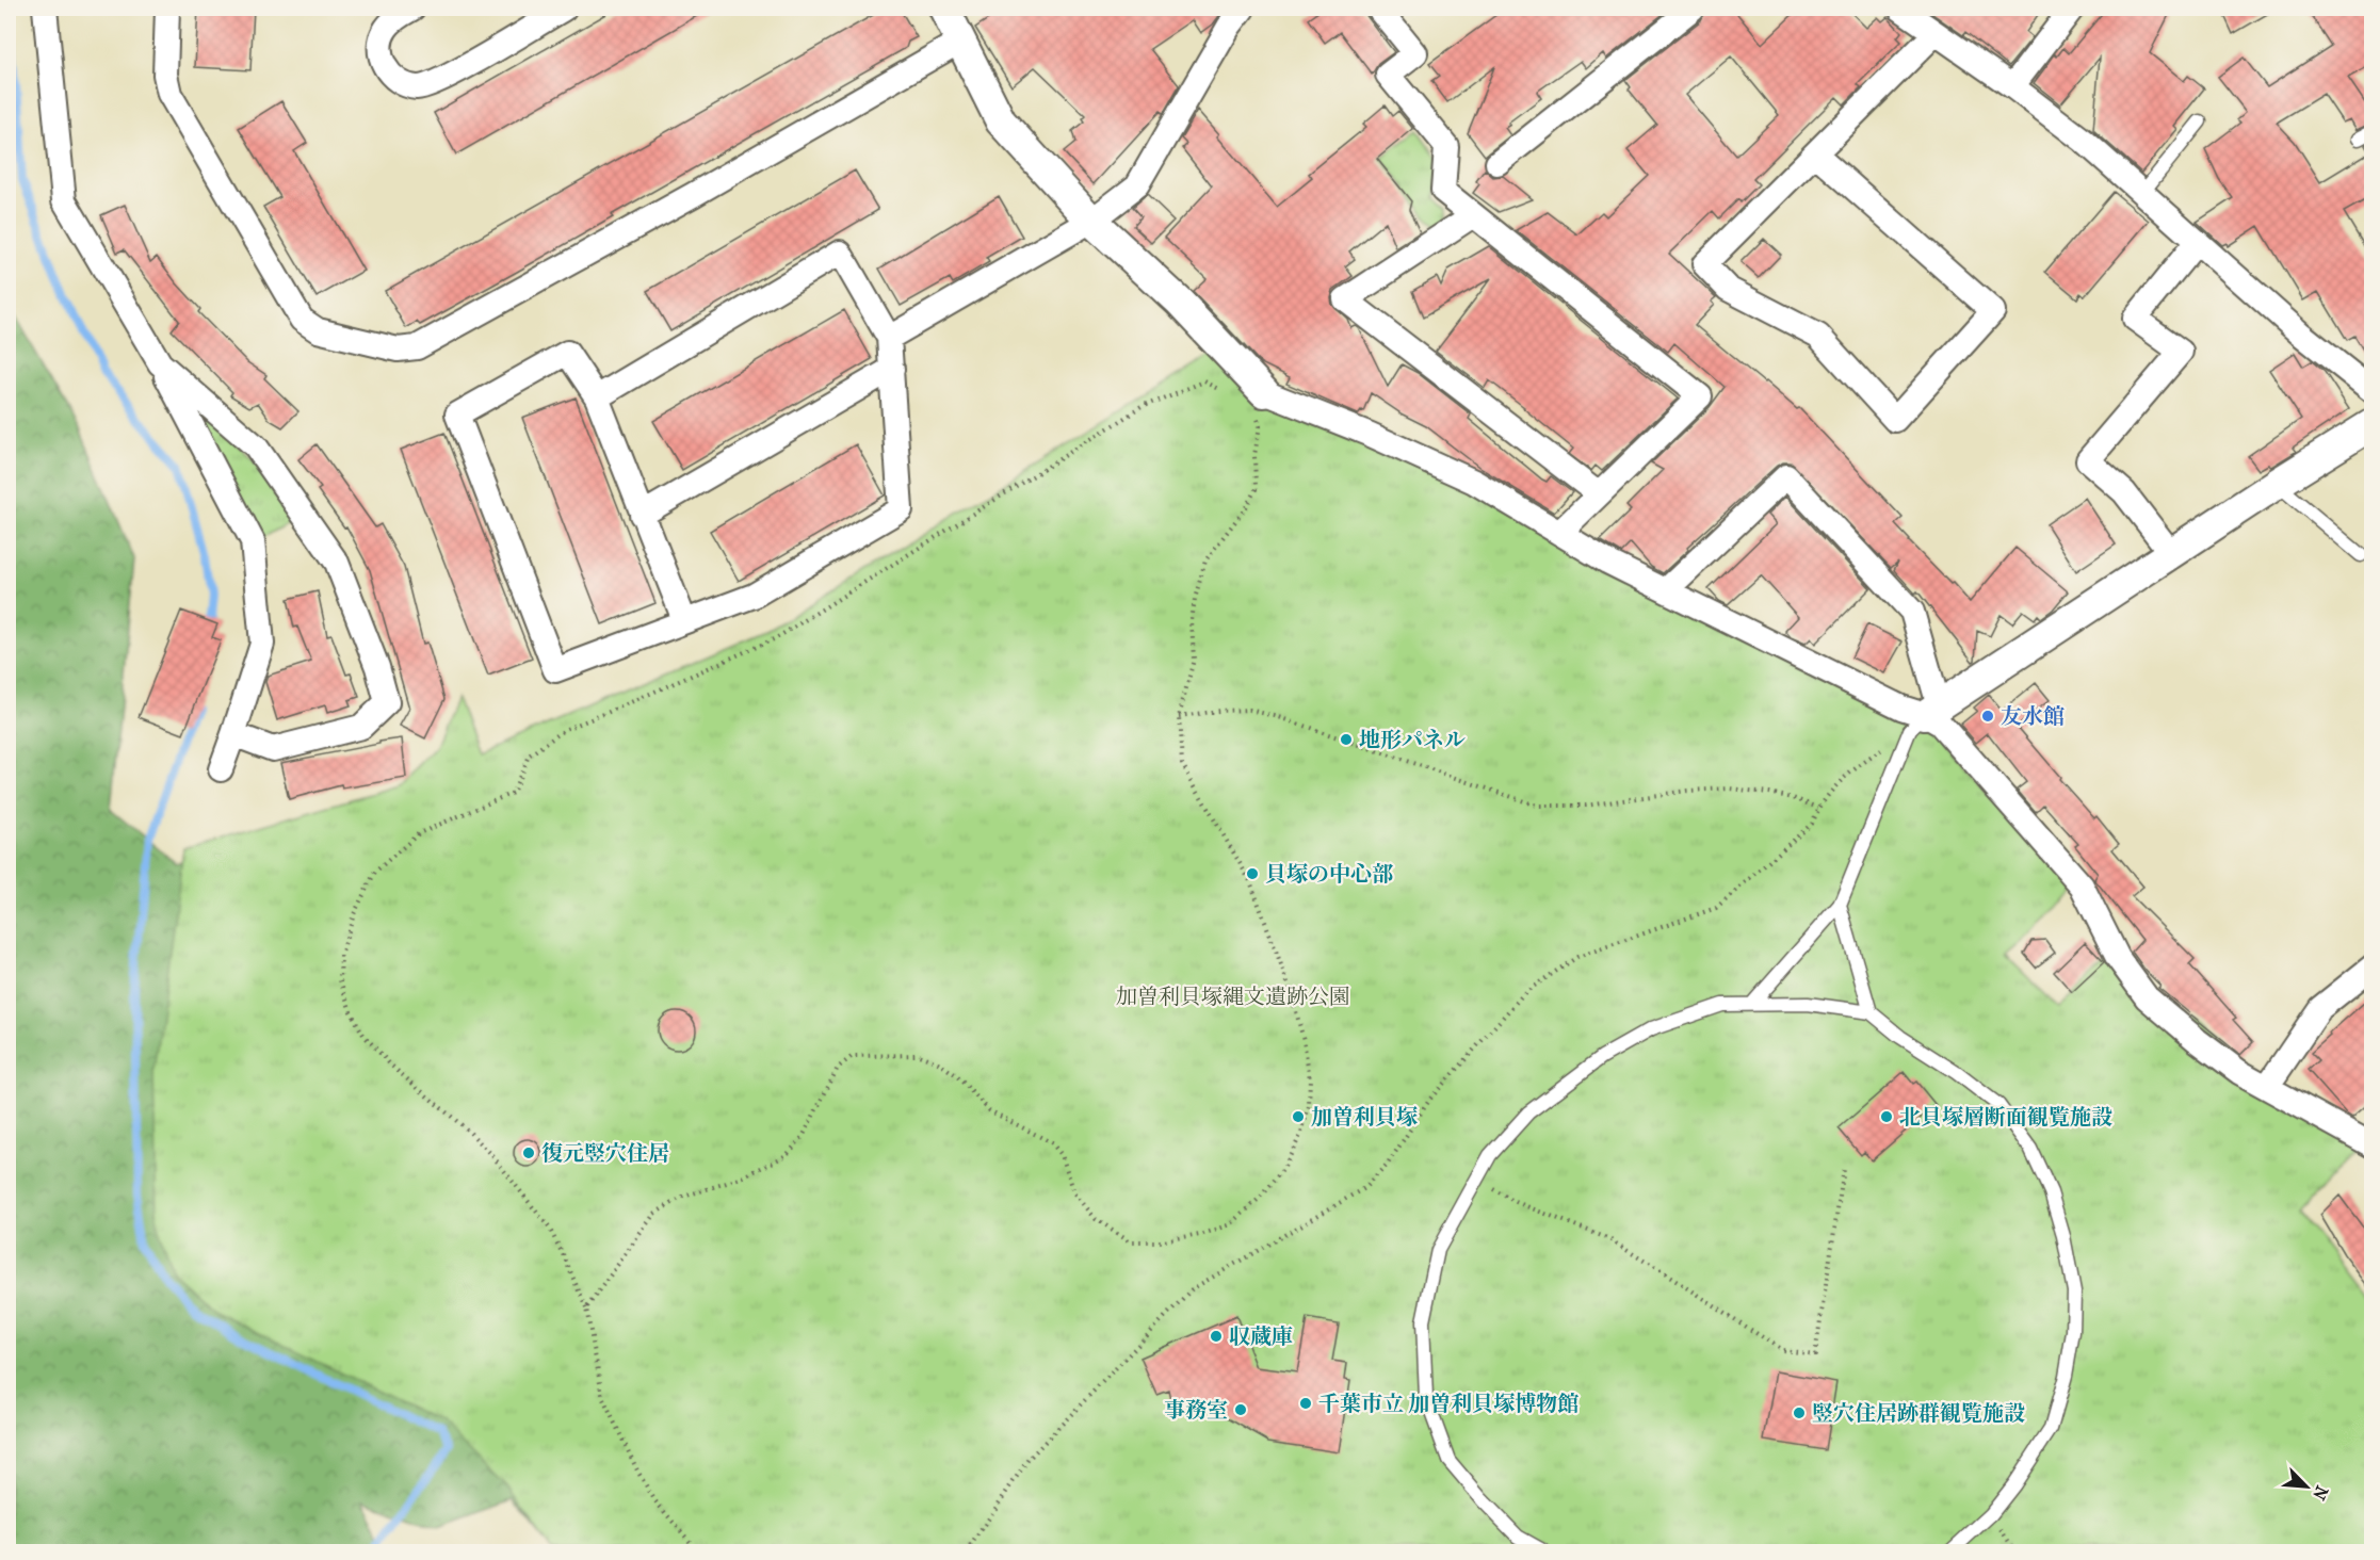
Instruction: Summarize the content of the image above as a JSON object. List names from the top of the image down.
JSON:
{
  "parks": ["加曽利貝塚縄文遺跡公園"],
  "places": [
    "友水館",
    "地形パネル",
    "貝塚の中心部",
    "加曽利貝塚",
    "北貝塚層断面観覧施設",
    "復元竪穴住居",
    "収蔵庫",
    "千葉市立 加曽利貝塚博物館",
    "事務室",
    "竪穴住居跡群観覧施設"
  ],
  "north": "bottom right"
}
